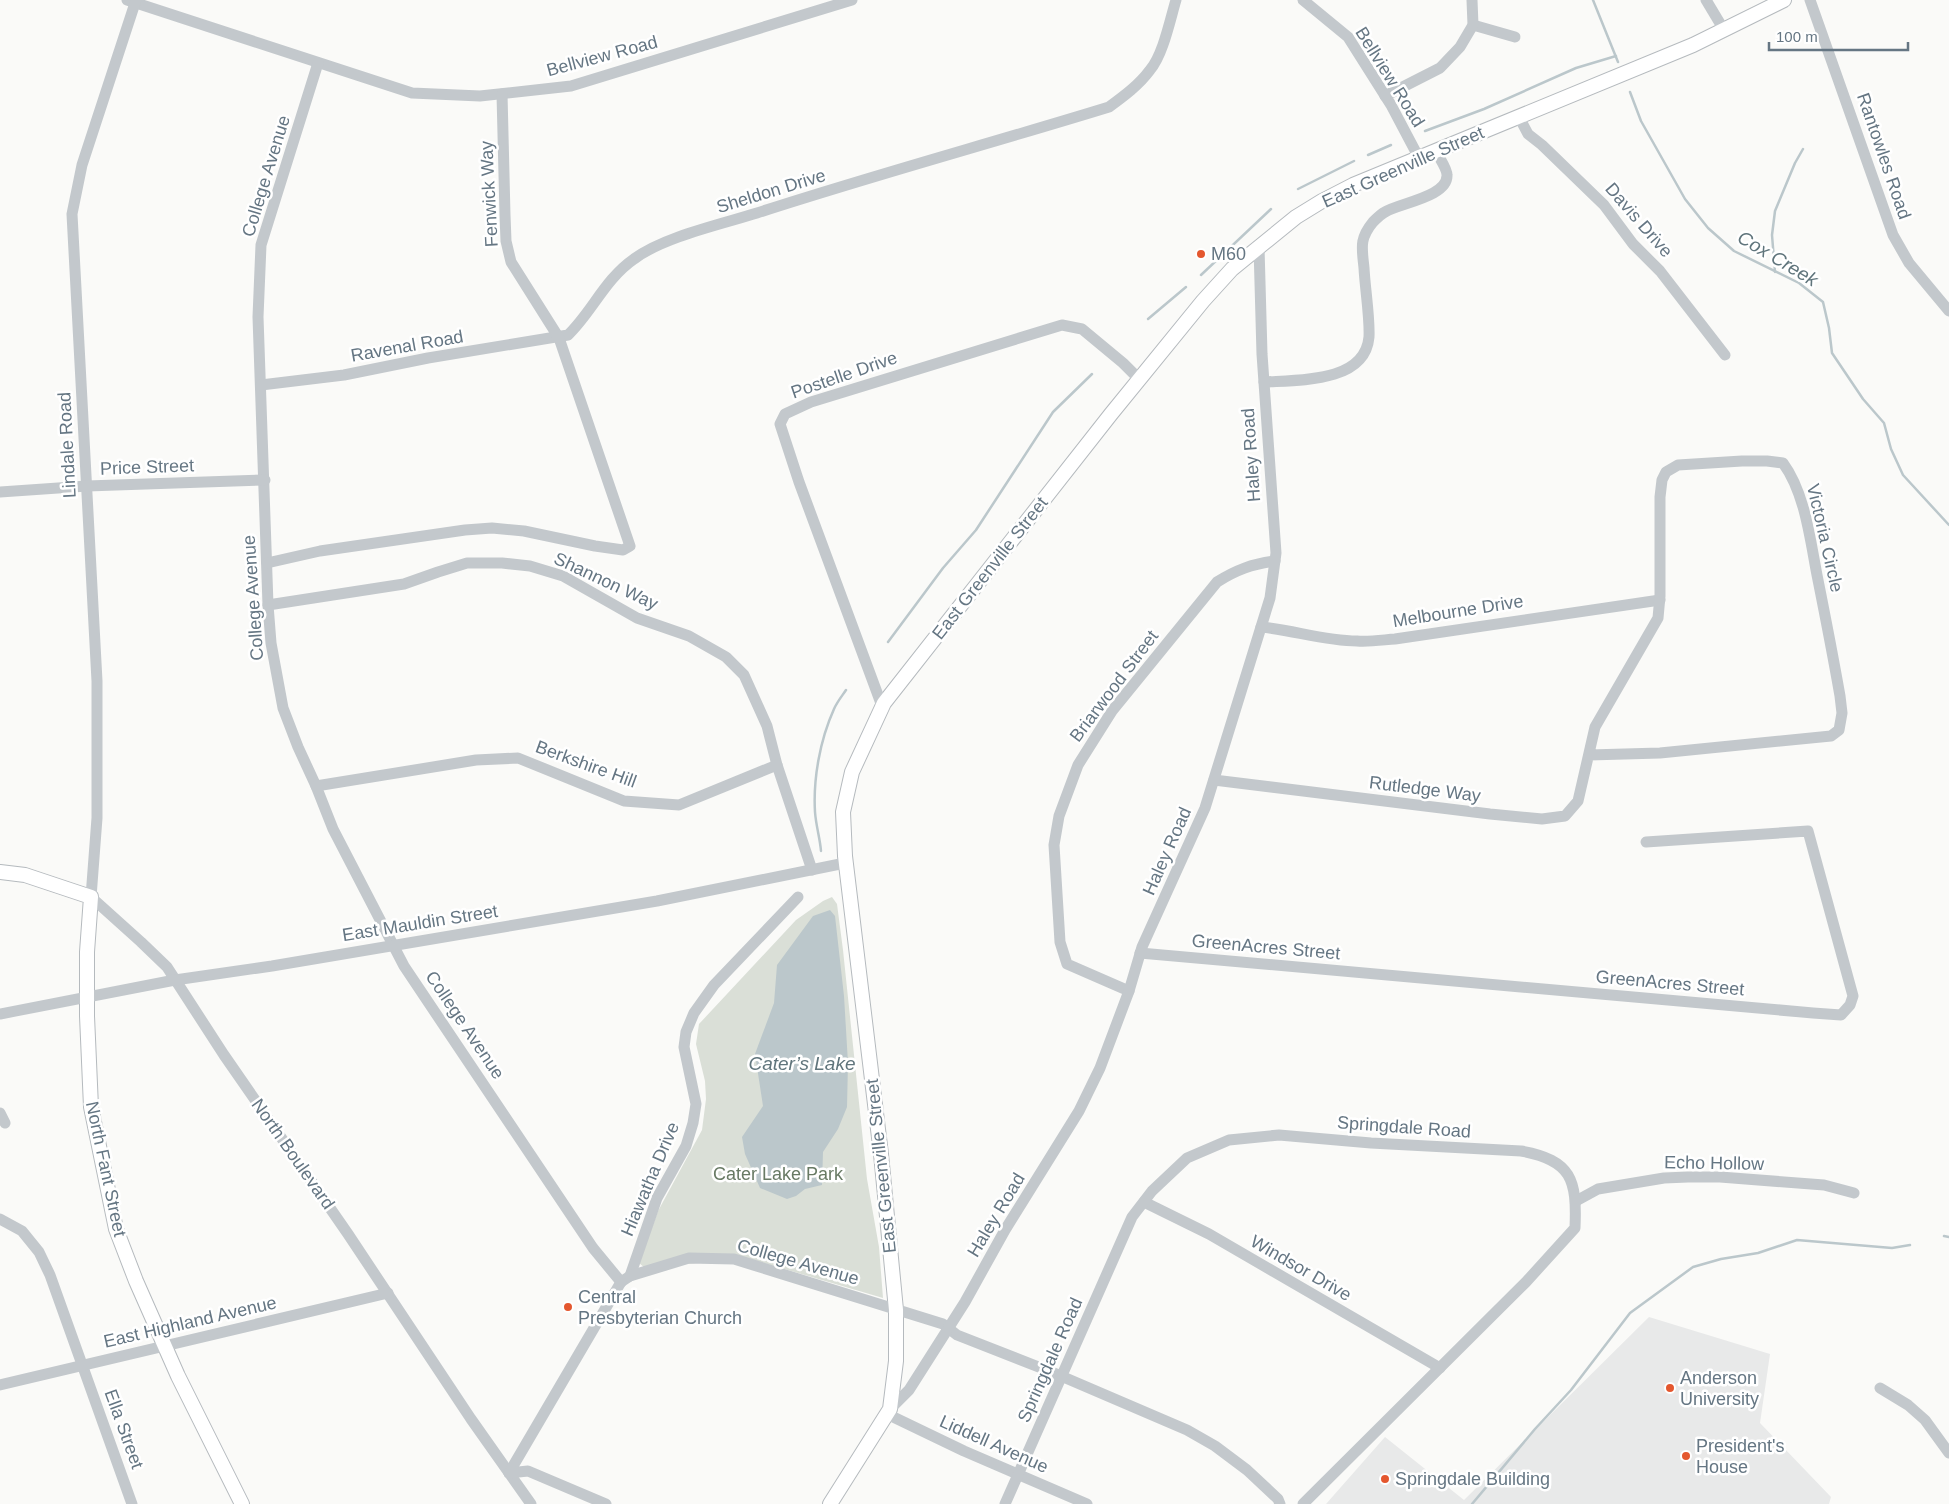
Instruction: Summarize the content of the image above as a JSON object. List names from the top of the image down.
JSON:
{
  "streets": {
    "main road": ["East Greenville Street", "North Boulevard", "North Fant Street"],
    "street": [
      "Bellview Road",
      "Rantowles Road",
      "College Avenue",
      "Sheldon Drive",
      "Fenwick Way",
      "Davis Drive",
      "Ravenal Road",
      "Postelle Drive",
      "Lindale Road",
      "Haley Road",
      "Price Street",
      "Victoria Circle",
      "Shannon Way",
      "Melbourne Drive",
      "Briarwood Street",
      "Berkshire Hill",
      "Rutledge Way",
      "East Mauldin Street",
      "GreenAcres Street",
      "Springdale Road",
      "Echo Hollow",
      "Hiawatha Drive",
      "Windsor Drive",
      "East Highland Avenue",
      "Ella Street",
      "Liddell Avenue"
    ]
  },
  "crossings": [
    ["Bellview Road", "East Greenville Street"],
    ["Bellview Road", "College Avenue"],
    ["Bellview Road", "Fenwick Way"],
    ["Bellview Road", "Lindale Road"],
    ["East Greenville Street", "College Avenue"],
    ["East Greenville Street", "Davis Drive"],
    ["East Greenville Street", "Postelle Drive"],
    ["East Greenville Street", "Haley Road"],
    ["East Greenville Street", "East Mauldin Street"],
    ["East Greenville Street", "Liddell Avenue"],
    ["College Avenue", "Ravenal Road"],
    ["College Avenue", "Haley Road"],
    ["College Avenue", "Price Street"],
    ["College Avenue", "Shannon Way"],
    ["College Avenue", "Berkshire Hill"],
    ["College Avenue", "East Mauldin Street"],
    ["College Avenue", "Springdale Road"],
    ["College Avenue", "Hiawatha Drive"],
    ["Sheldon Drive", "Fenwick Way"],
    ["Sheldon Drive", "Ravenal Road"],
    ["Sheldon Drive", "Shannon Way"],
    ["Fenwick Way", "Ravenal Road"],
    ["Fenwick Way", "Shannon Way"],
    ["Ravenal Road", "Shannon Way"],
    ["Lindale Road", "Price Street"],
    ["Lindale Road", "North Boulevard"],
    ["Lindale Road", "North Fant Street"],
    ["Haley Road", "Melbourne Drive"],
    ["Haley Road", "Briarwood Street"],
    ["Haley Road", "Rutledge Way"],
    ["Haley Road", "GreenAcres Street"],
    ["Haley Road", "Liddell Avenue"],
    ["Victoria Circle", "Melbourne Drive"],
    ["Victoria Circle", "Rutledge Way"],
    ["Shannon Way", "Berkshire Hill"],
    ["Shannon Way", "East Mauldin Street"],
    ["East Mauldin Street", "North Boulevard"],
    ["East Mauldin Street", "North Fant Street"],
    ["Springdale Road", "Echo Hollow"],
    ["Springdale Road", "Windsor Drive"],
    ["Springdale Road", "Liddell Avenue"],
    ["North Boulevard", "North Fant Street"],
    ["North Boulevard", "Hiawatha Drive"],
    ["North Boulevard", "East Highland Avenue"],
    ["North Fant Street", "East Highland Avenue"],
    ["East Highland Avenue", "Ella Street"]
  ],
  "water": ["Cox Creek", "Cater’s Lake"],
  "parks": ["Cater Lake Park"],
  "places": [
    "M60",
    "Central Presbyterian Church",
    "Anderson University",
    "President's House",
    "Springdale Building"
  ],
  "scale_bar": "100 m"
}
